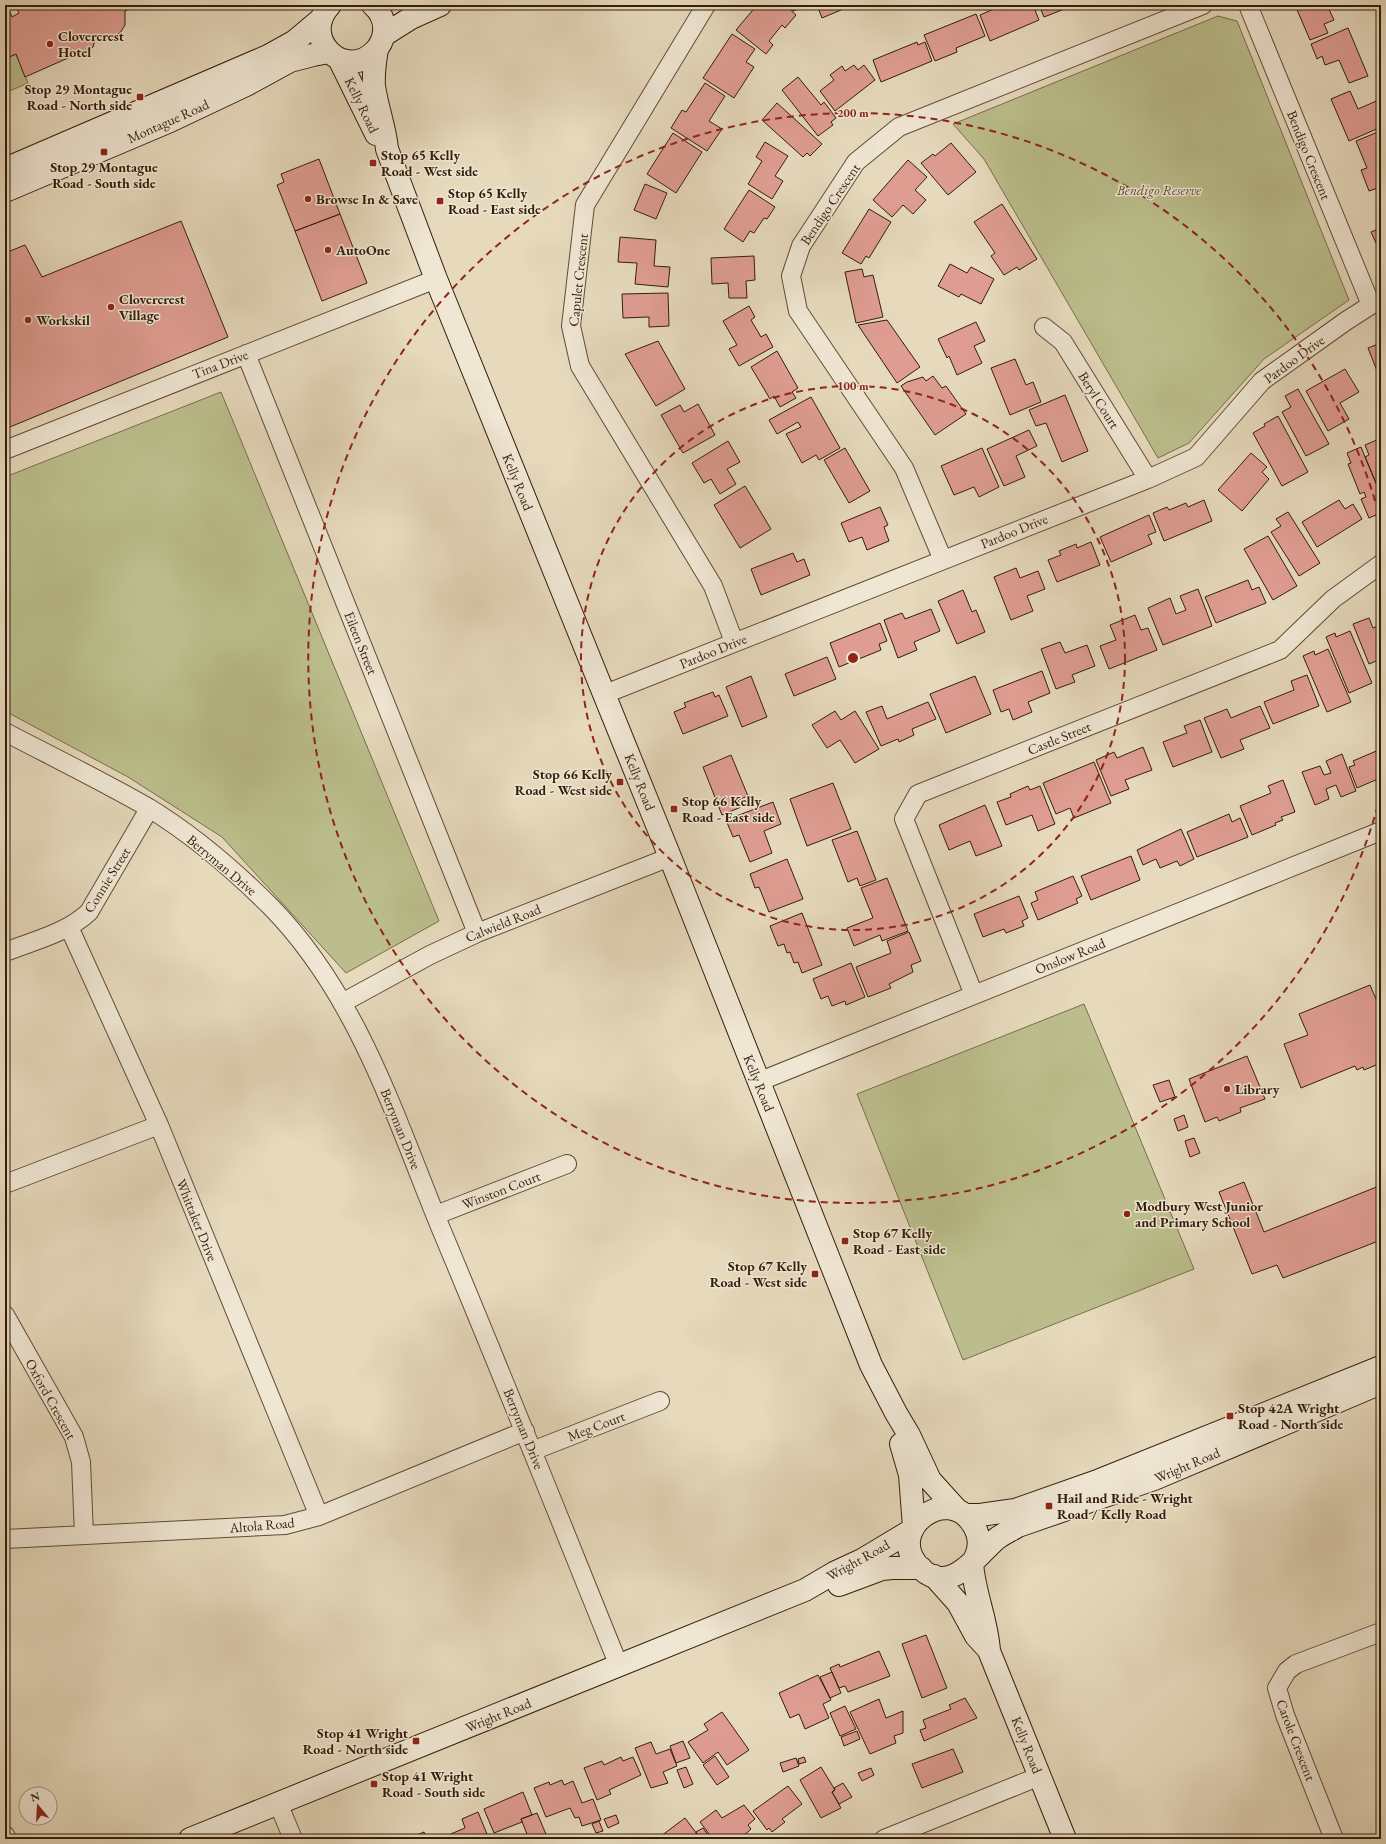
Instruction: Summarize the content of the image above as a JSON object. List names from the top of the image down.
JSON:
{
  "streets": {
    "main road": ["Kelly Road", "Montague Road", "Wright Road"],
    "street": [
      "Bendigo Crescent",
      "Capulet Crescent",
      "Pardoo Drive",
      "Tina Drive",
      "Beryl Court",
      "Eileen Street",
      "Castle Street",
      "Berryman Drive",
      "Connie Street",
      "Calwield Road",
      "Onslow Road",
      "Winston Court",
      "Whittaker Drive",
      "Oxford Crescent",
      "Meg Court",
      "Altola Road",
      "Carole Crescent"
    ]
  },
  "crossings": [
    ["Kelly Road", "Montague Road"],
    ["Kelly Road", "Pardoo Drive"],
    ["Kelly Road", "Tina Drive"],
    ["Kelly Road", "Calwield Road"],
    ["Kelly Road", "Onslow Road"],
    ["Kelly Road", "Wright Road"],
    ["Bendigo Crescent", "Pardoo Drive"],
    ["Capulet Crescent", "Pardoo Drive"],
    ["Pardoo Drive", "Beryl Court"],
    ["Tina Drive", "Eileen Street"],
    ["Eileen Street", "Calwield Road"],
    ["Castle Street", "Onslow Road"],
    ["Berryman Drive", "Connie Street"],
    ["Berryman Drive", "Calwield Road"],
    ["Berryman Drive", "Winston Court"],
    ["Berryman Drive", "Meg Court"],
    ["Berryman Drive", "Wright Road"],
    ["Berryman Drive", "Altola Road"],
    ["Connie Street", "Whittaker Drive"],
    ["Whittaker Drive", "Altola Road"],
    ["Oxford Crescent", "Altola Road"]
  ],
  "parks": ["Bendigo Reserve"],
  "places": {
    "other": [
      "Clovercrest Hotel",
      "Browse In & Save",
      "AutoOne",
      "Clovercrest Village",
      "Workskil",
      "Library",
      "Modbury West Junior and Primary School"
    ],
    "transit": [
      "Stop 29 Montague Road - North side",
      "Stop 29 Montague Road - South side",
      "Stop 65 Kelly Road - West side",
      "Stop 65 Kelly Road - East side",
      "Stop 66 Kelly Road - West side",
      "Stop 66 Kelly Road - East side",
      "Stop 67 Kelly Road - East side",
      "Stop 67 Kelly Road - West side",
      "Stop 42A Wright Road - North side",
      "Hail and Ride - Wright Road / Kelly Road",
      "Stop 41 Wright Road - North side",
      "Stop 41 Wright Road - South side"
    ]
  },
  "north": "top",
  "rings": ["200 m", "100 m"]
}
